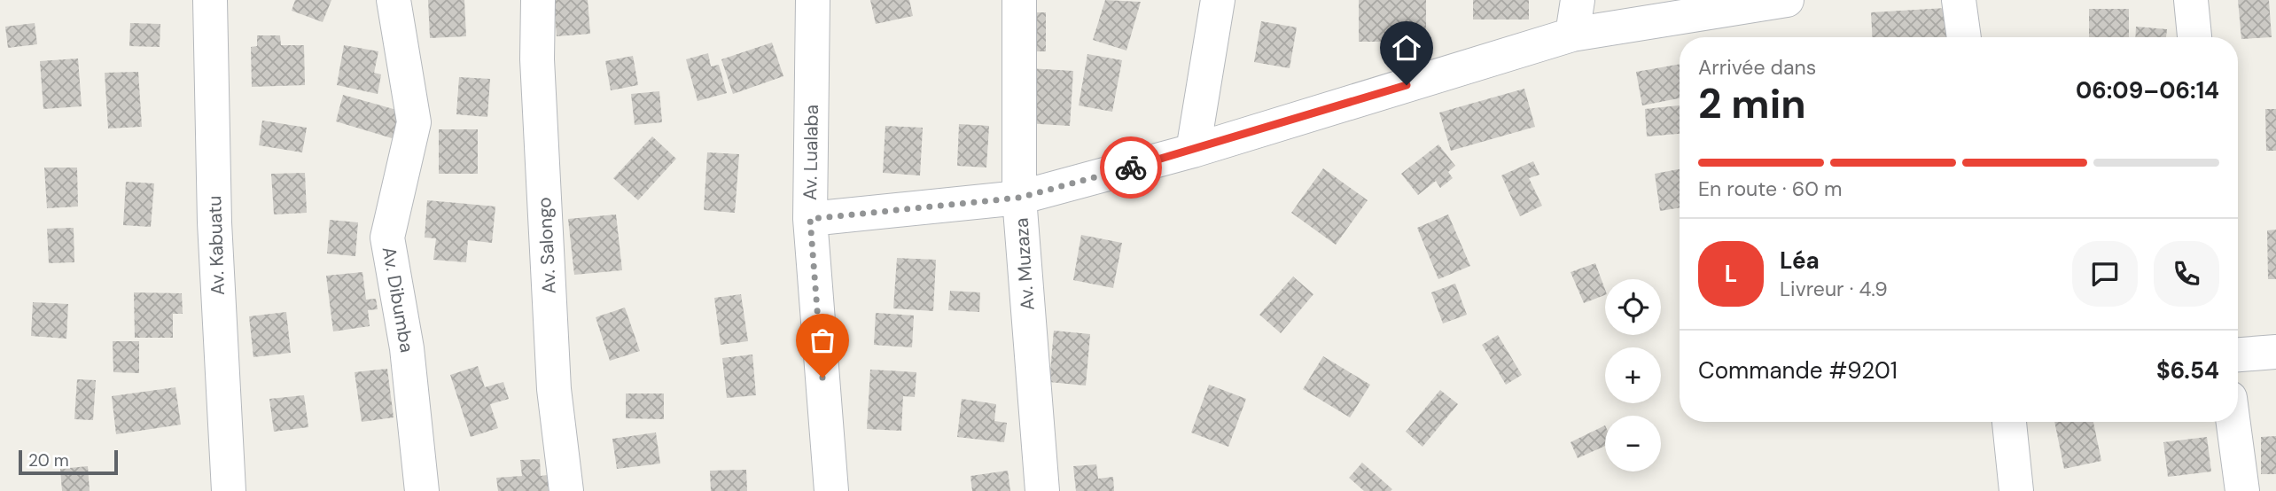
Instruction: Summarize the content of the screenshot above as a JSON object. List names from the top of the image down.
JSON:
{
  "streets": {
    "street": [
      "Av. Lualaba",
      "Av. Kabuatu",
      "Av. Salongo",
      "Av. Muzaza",
      "Av. Dibumba"
    ]
  },
  "scale_bar": "20 m",
  "page": {
    "heading": ["2 min", "Arrivée dans", "06:09–06:14"],
    "panel": [
      "Léa",
      "Livreur · 4.9",
      "Commande #9201",
      "$6.54"
    ],
    "bar": "En route · 60 m",
    "round": "L",
    "map_buttons": ["+", "−"],
    "scale": "20 m"
  }
}
